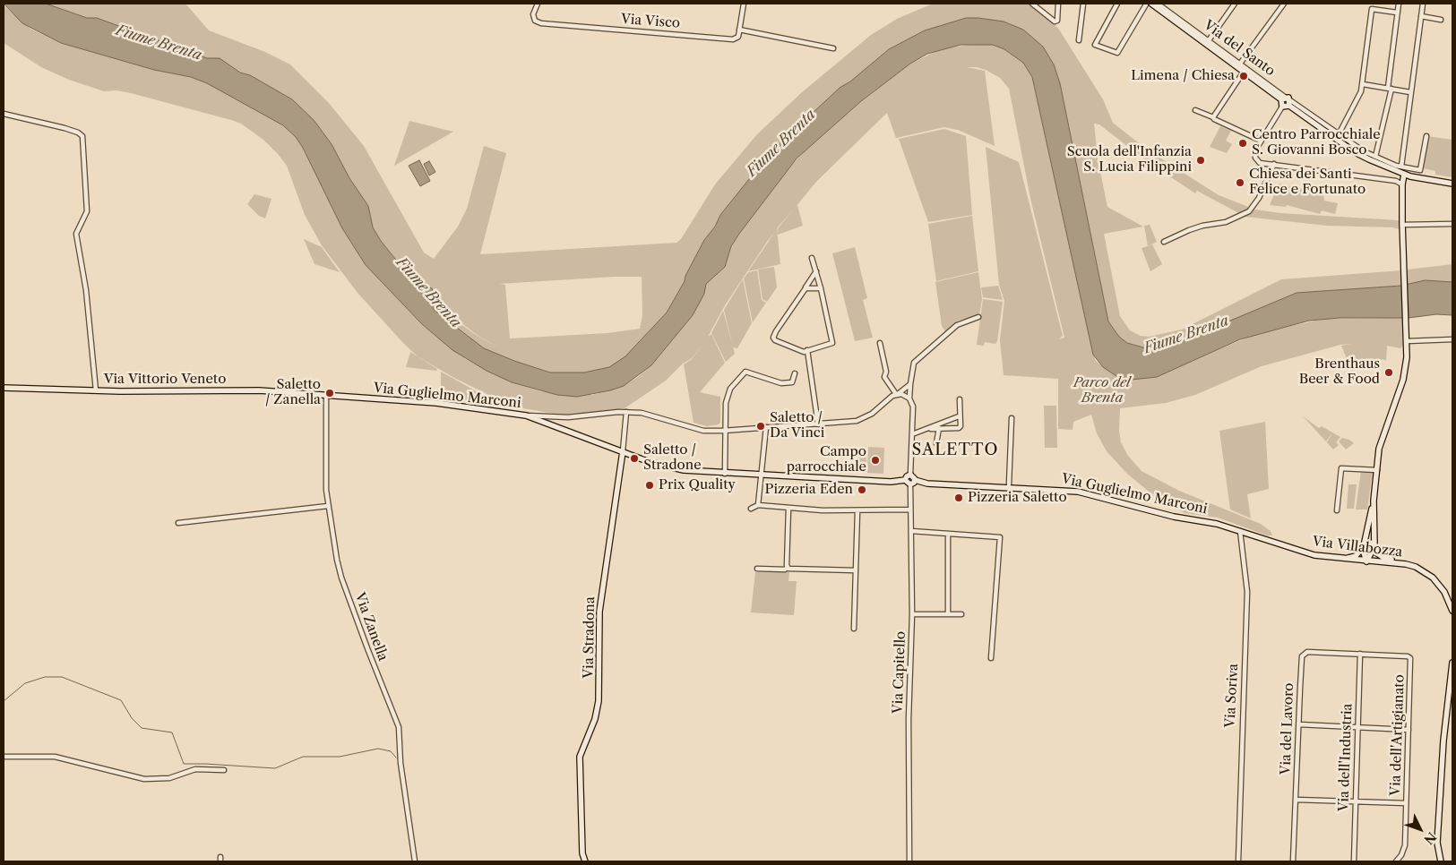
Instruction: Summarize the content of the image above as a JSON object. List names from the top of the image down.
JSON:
{
  "streets": {
    "main road": [
      "Via del Santo",
      "Via Vittorio Veneto",
      "Via Guglielmo Marconi",
      "Via Villabozza",
      "Via Stradona"
    ],
    "street": [
      "Via Visco",
      "Via Zanella",
      "Via Capitello",
      "Via Soriva",
      "Via del Lavoro",
      "Via dell'Artigianato",
      "Via dell'Industria"
    ]
  },
  "crossings": [
    ["Via Vittorio Veneto", "Via Guglielmo Marconi"],
    ["Via Vittorio Veneto", "Via Zanella"],
    ["Via Guglielmo Marconi", "Via Villabozza"],
    ["Via Guglielmo Marconi", "Via Zanella"],
    ["Via Guglielmo Marconi", "Via Stradona"],
    ["Via Guglielmo Marconi", "Via Soriva"],
    ["Via Villabozza", "Via Soriva"],
    ["Via del Lavoro", "Via dell'Artigianato"],
    ["Via del Lavoro", "Via dell'Industria"],
    ["Via dell'Artigianato", "Via dell'Industria"]
  ],
  "districts": ["SALETTO"],
  "water": ["Fiume Brenta"],
  "parks": ["Parco del Brenta"],
  "places": [
    "Limena / Chiesa",
    "Centro Parrocchiale S. Giovanni Bosco",
    "Scuola dell'Infanzia S. Lucia Filippini",
    "Chiesa dei Santi Felice e Fortunato",
    "Brenthaus Beer & Food",
    "Saletto / Zanella",
    "Saletto / Da Vinci",
    "Saletto / Stradone",
    "Campo parrocchiale",
    "Prix Quality",
    "Pizzeria Eden",
    "Pizzeria Saletto"
  ],
  "north": "bottom right"
}
